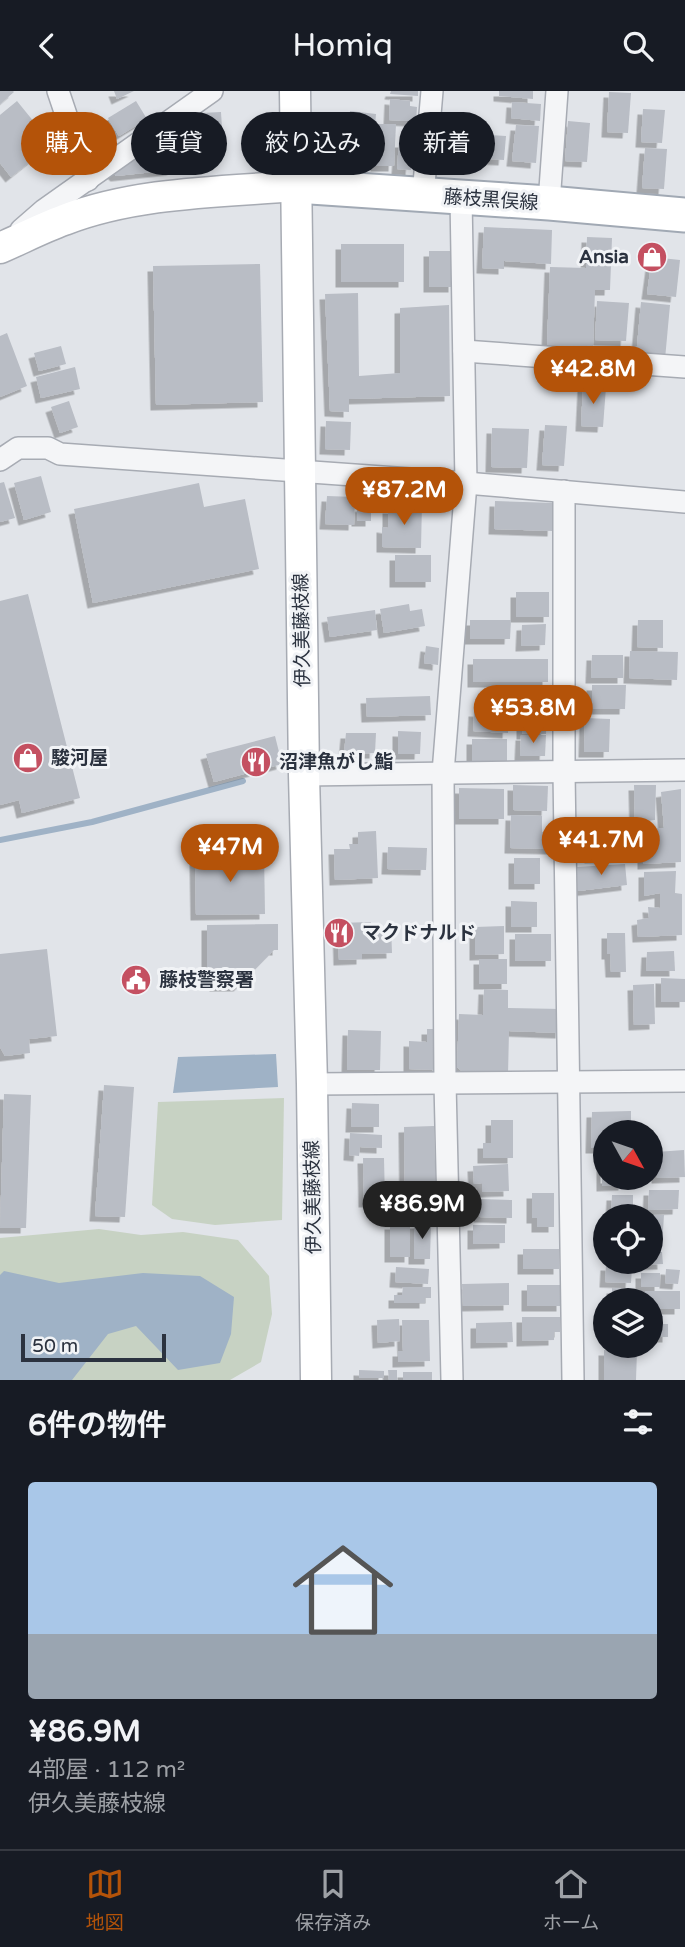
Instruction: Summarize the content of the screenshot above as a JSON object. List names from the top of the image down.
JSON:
{
  "streets": {
    "main road": ["藤枝黒俣線", "伊久美藤枝線"]
  },
  "crossings": [
    ["藤枝黒俣線", "伊久美藤枝線"]
  ],
  "places": {
    "shop": ["Ansia", "駿河屋"],
    "restaurant": ["沼津魚がし鮨", "マクドナルド"],
    "public building": ["藤枝警察署"]
  },
  "scale_bar": "50 m",
  "north": "bottom right",
  "page": {
    "header": "Homiq",
    "chip": [
      "購入",
      "賃貸",
      "絞り込み",
      "新着"
    ],
    "price": [
      "¥42.8M",
      "¥87.2M",
      "¥53.8M",
      "¥41.7M",
      "¥47M",
      "¥86.9M"
    ],
    "scale": "50 m",
    "heading": "6件の物件",
    "list": [
      {
        "name": "¥86.9M",
        "note": "4部屋 · 112 m² · 伊久美藤枝線"
      }
    ],
    "tabs": ["地図", "保存済み", "ホーム"]
  }
}
